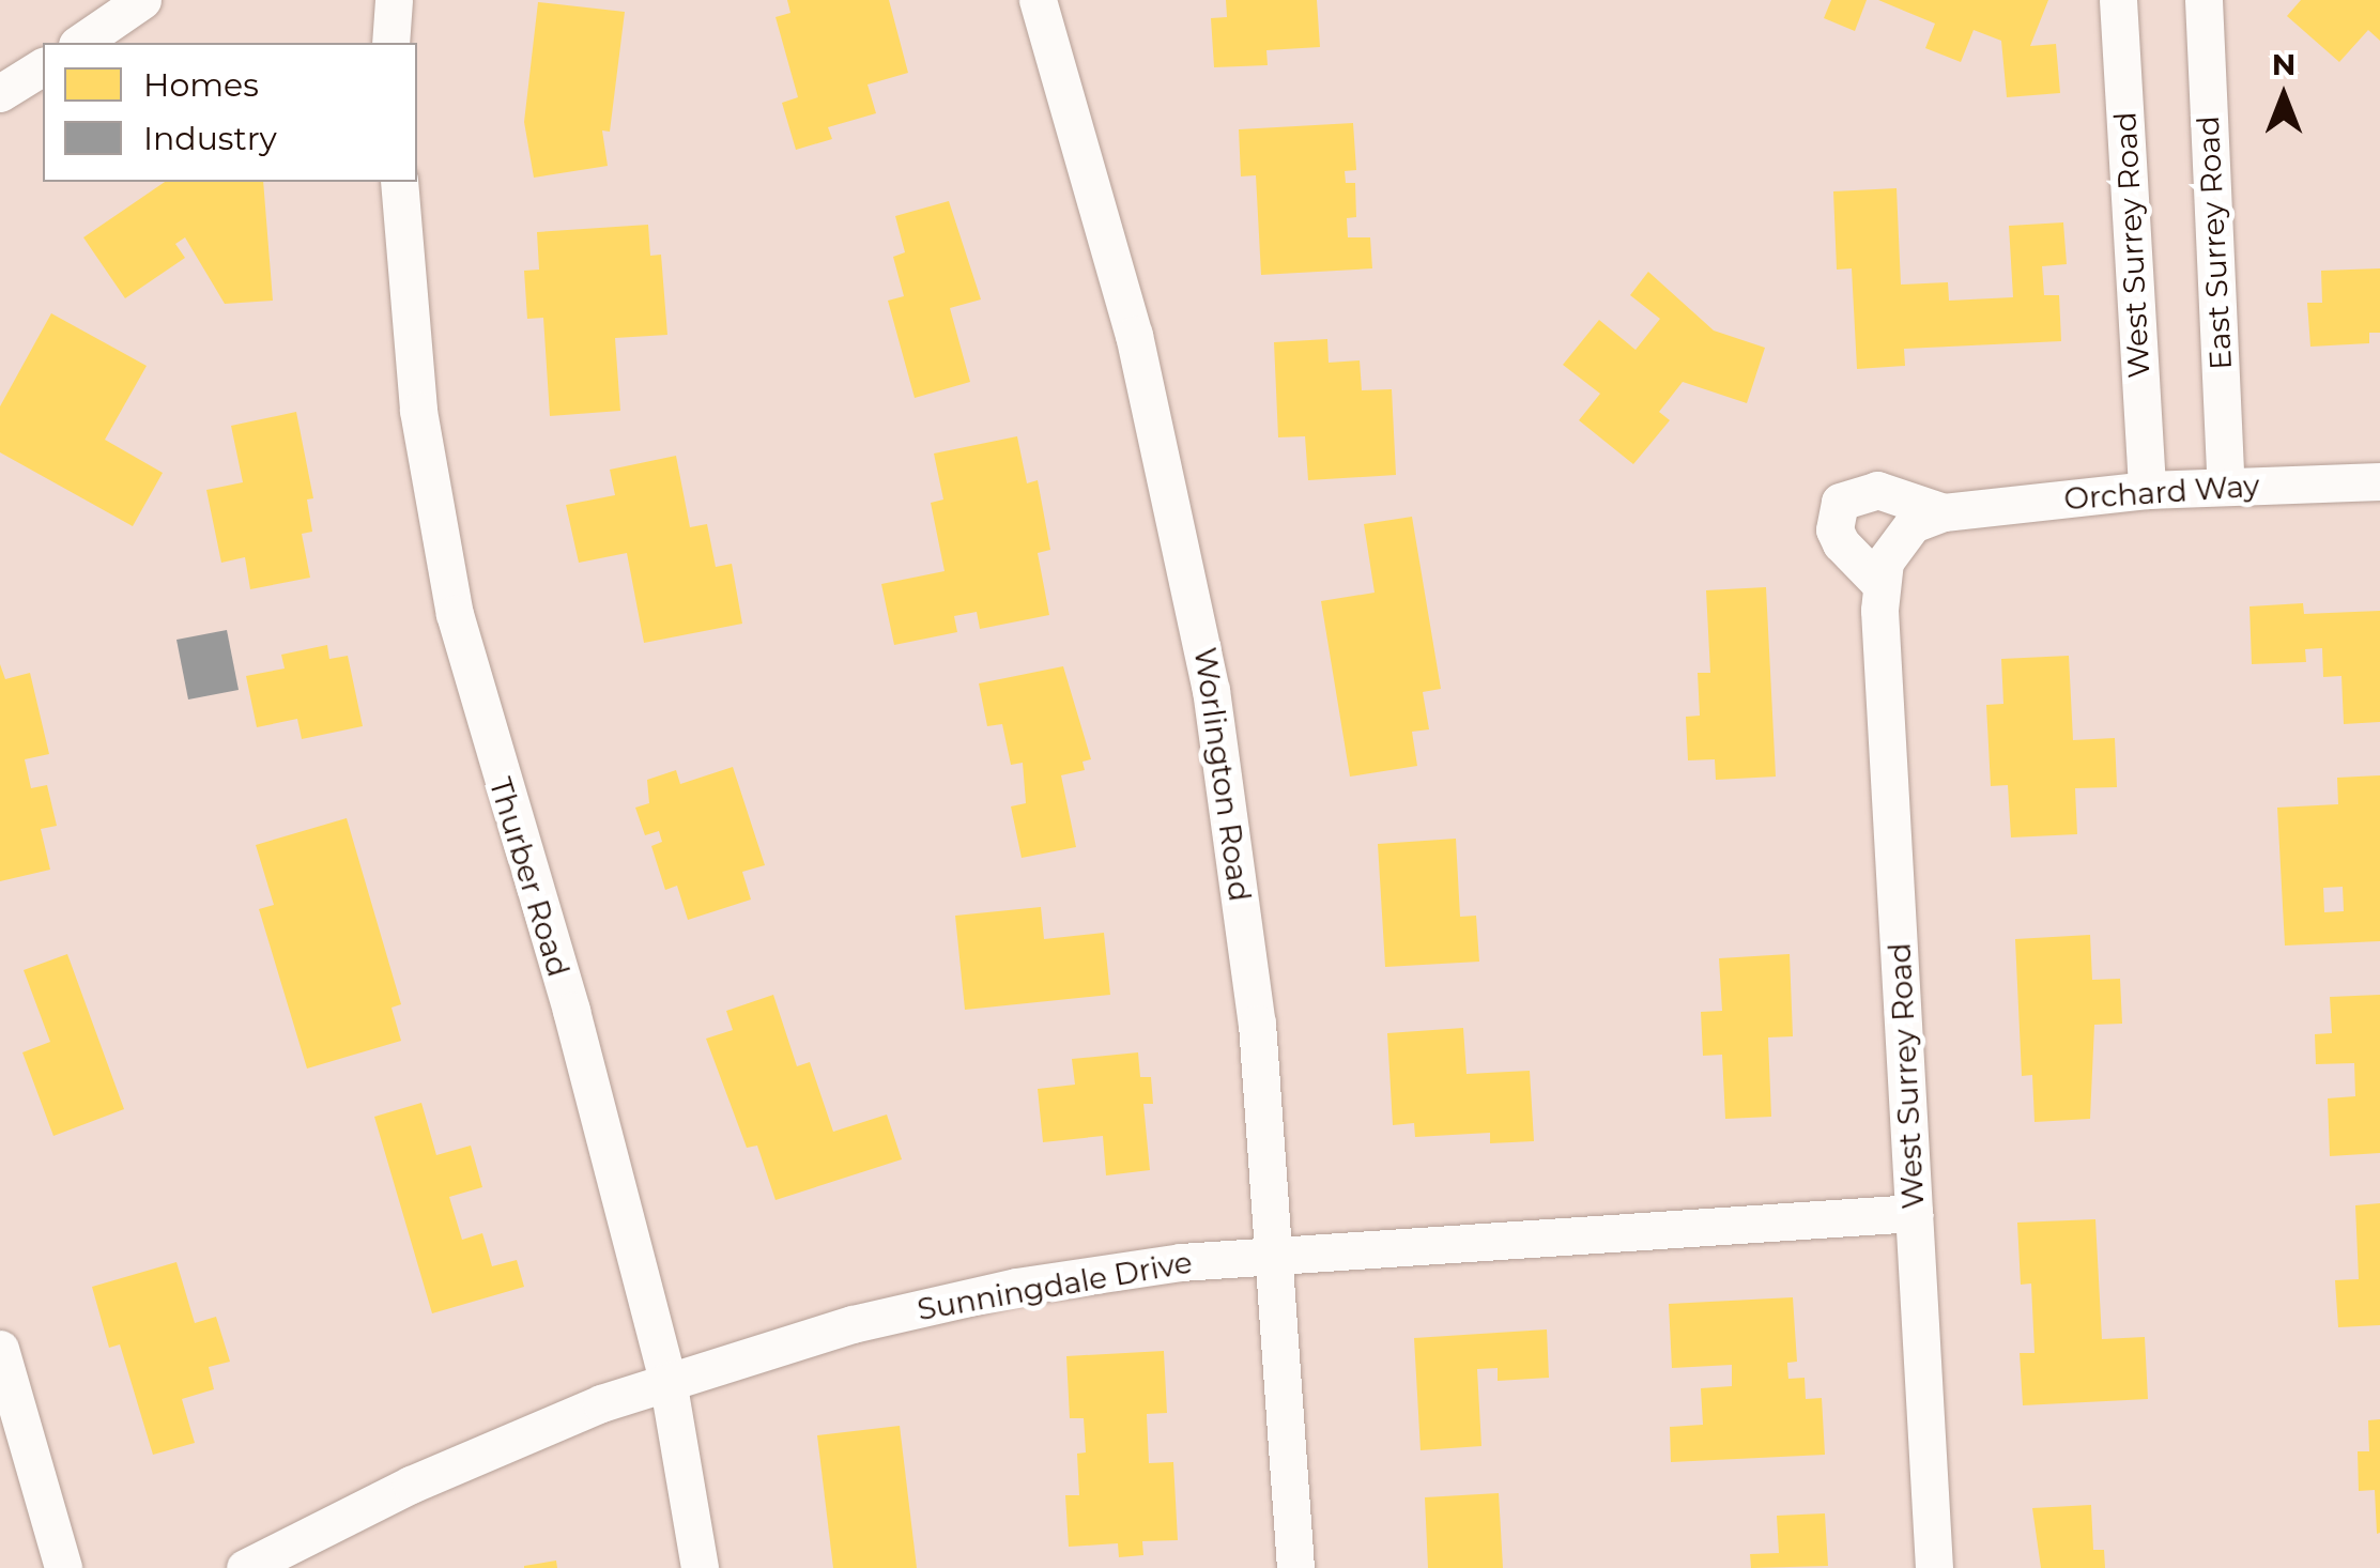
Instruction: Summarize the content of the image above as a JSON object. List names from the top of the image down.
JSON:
{
  "streets": {
    "street": [
      "East Surrey Road",
      "West Surrey Road",
      "Orchard Way",
      "Worlington Road",
      "Thurber Road",
      "Sunningdale Drive"
    ]
  },
  "crossings": [
    ["East Surrey Road", "Orchard Way"],
    ["West Surrey Road", "Orchard Way"],
    ["West Surrey Road", "Sunningdale Drive"],
    ["Worlington Road", "Sunningdale Drive"],
    ["Thurber Road", "Sunningdale Drive"]
  ],
  "legend": ["Homes", "Industry"],
  "north": "top"
}
